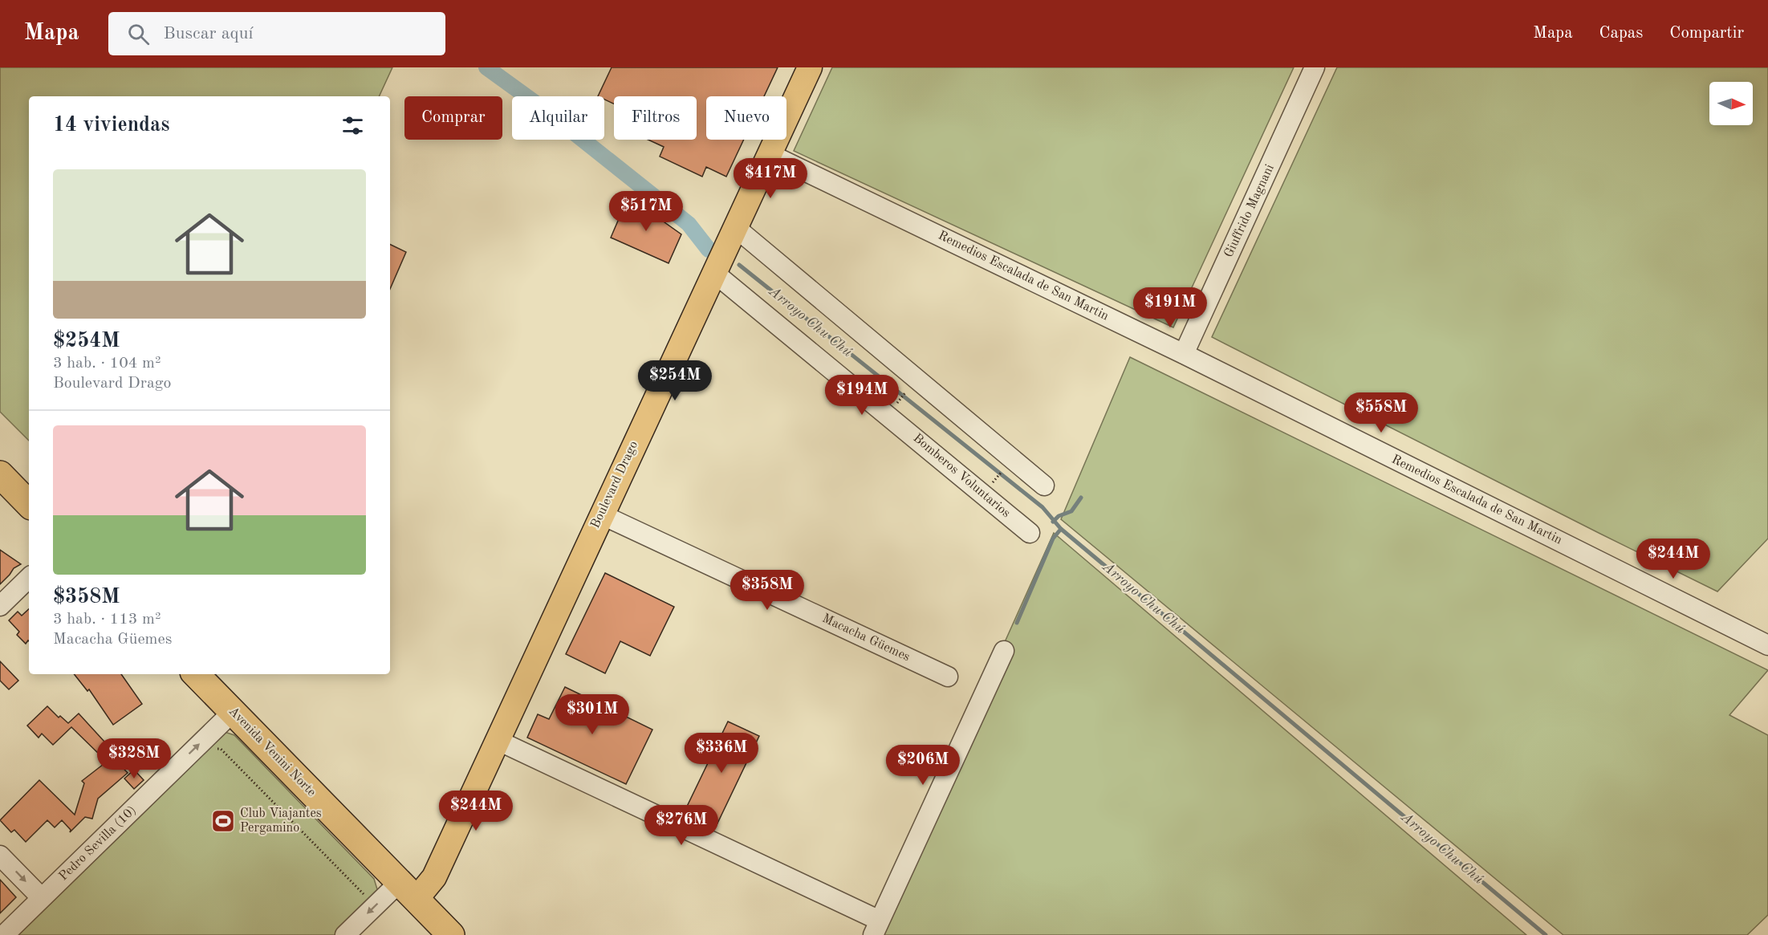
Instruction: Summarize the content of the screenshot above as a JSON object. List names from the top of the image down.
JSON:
{
  "streets": {
    "highway": ["Avenida Venini Norte"],
    "main road": ["Boulevard Drago"],
    "street": [
      "Giuffrido Magnani",
      "Remedios Escalada de San Martin",
      "Bomberos Voluntarios",
      "Macacha Güemes",
      "Pedro Sevilla (10)"
    ]
  },
  "crossings": [
    ["Giuffrido Magnani", "Remedios Escalada de San Martin"],
    ["Remedios Escalada de San Martin", "Boulevard Drago"],
    ["Bomberos Voluntarios", "Boulevard Drago"],
    ["Boulevard Drago", "Macacha Güemes"],
    ["Boulevard Drago", "Avenida Venini Norte"],
    ["Avenida Venini Norte", "Pedro Sevilla (10)"]
  ],
  "one_way": ["Pedro Sevilla (10)"],
  "water": ["Arroyo Chu Chú"],
  "places": {
    "sports": ["Club Viajantes Pergamino"]
  },
  "north": "right",
  "page": {
    "header": "Mapa",
    "search": "Buscar aquí",
    "nav": ["Mapa", "Capas", "Compartir"],
    "chip": [
      "Comprar",
      "Alquilar",
      "Filtros",
      "Nuevo"
    ],
    "heading": "14 viviendas",
    "list": [
      {
        "name": "$254M",
        "note": "3 hab. · 104 m² · Boulevard Drago"
      },
      {
        "name": "$358M",
        "note": "3 hab. · 113 m² · Macacha Güemes"
      }
    ],
    "price": [
      "$417M",
      "$517M",
      "$191M",
      "$254M",
      "$194M",
      "$558M",
      "$244M",
      "$358M",
      "$301M",
      "$336M",
      "$328M",
      "$206M",
      "$244M",
      "$276M"
    ]
  }
}
